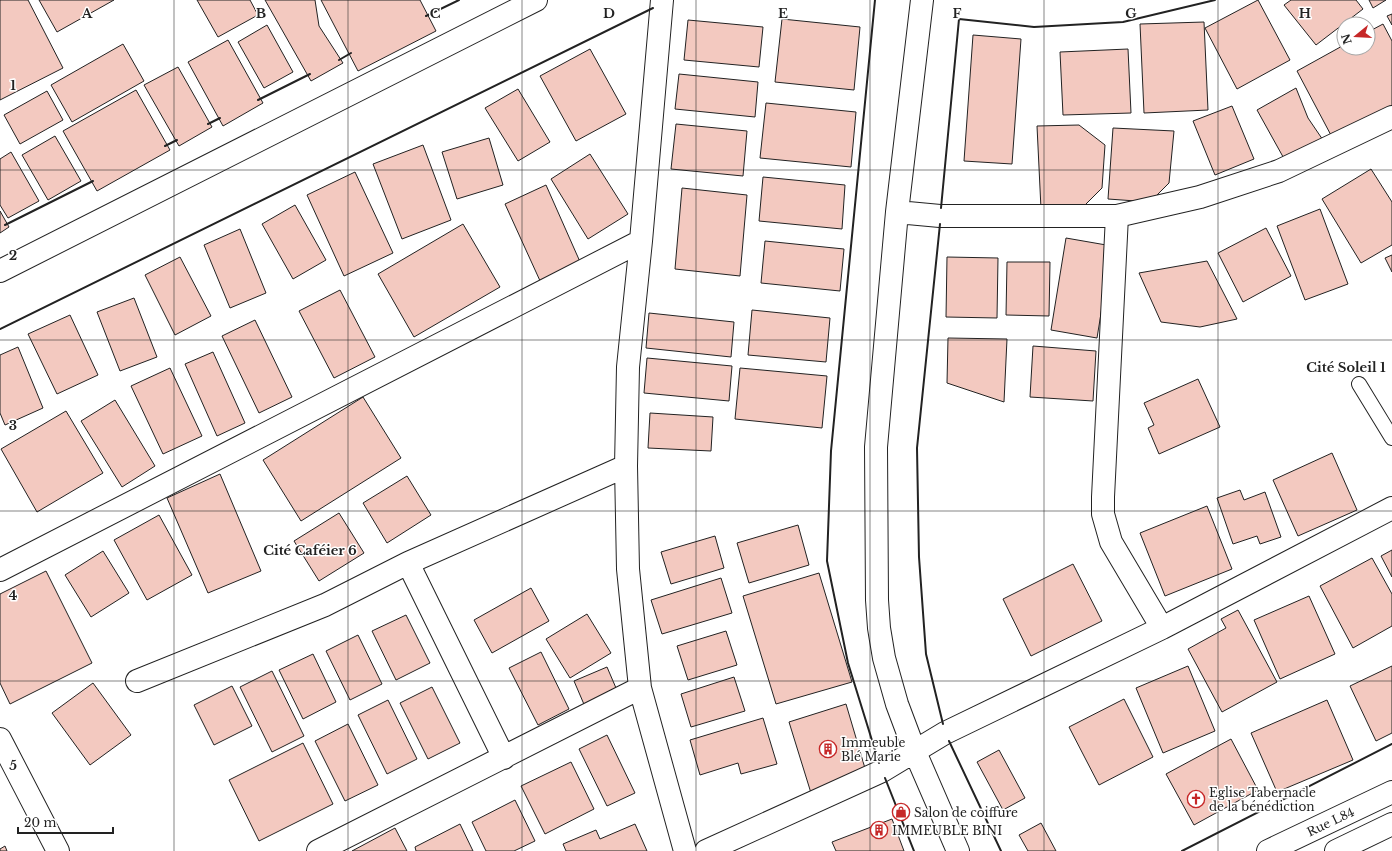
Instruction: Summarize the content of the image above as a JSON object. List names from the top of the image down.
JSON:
{
  "streets": {
    "street": ["Rue L84"]
  },
  "districts": ["Cité Soleil 1", "Cité Caféier 6"],
  "places": {
    "building": ["Immeuble Blé Marie", "IMMEUBLE BINI"],
    "church": ["Eglise Tabernacle de la bénédiction"],
    "shop": ["Salon de coiffure"]
  },
  "scale_bar": "20 m",
  "north": "left",
  "grid": {
    "columns": [
      "A",
      "B",
      "C",
      "D",
      "E",
      "F",
      "G",
      "H"
    ],
    "rows": [
      "1",
      "2",
      "3",
      "4",
      "5"
    ]
  }
}
